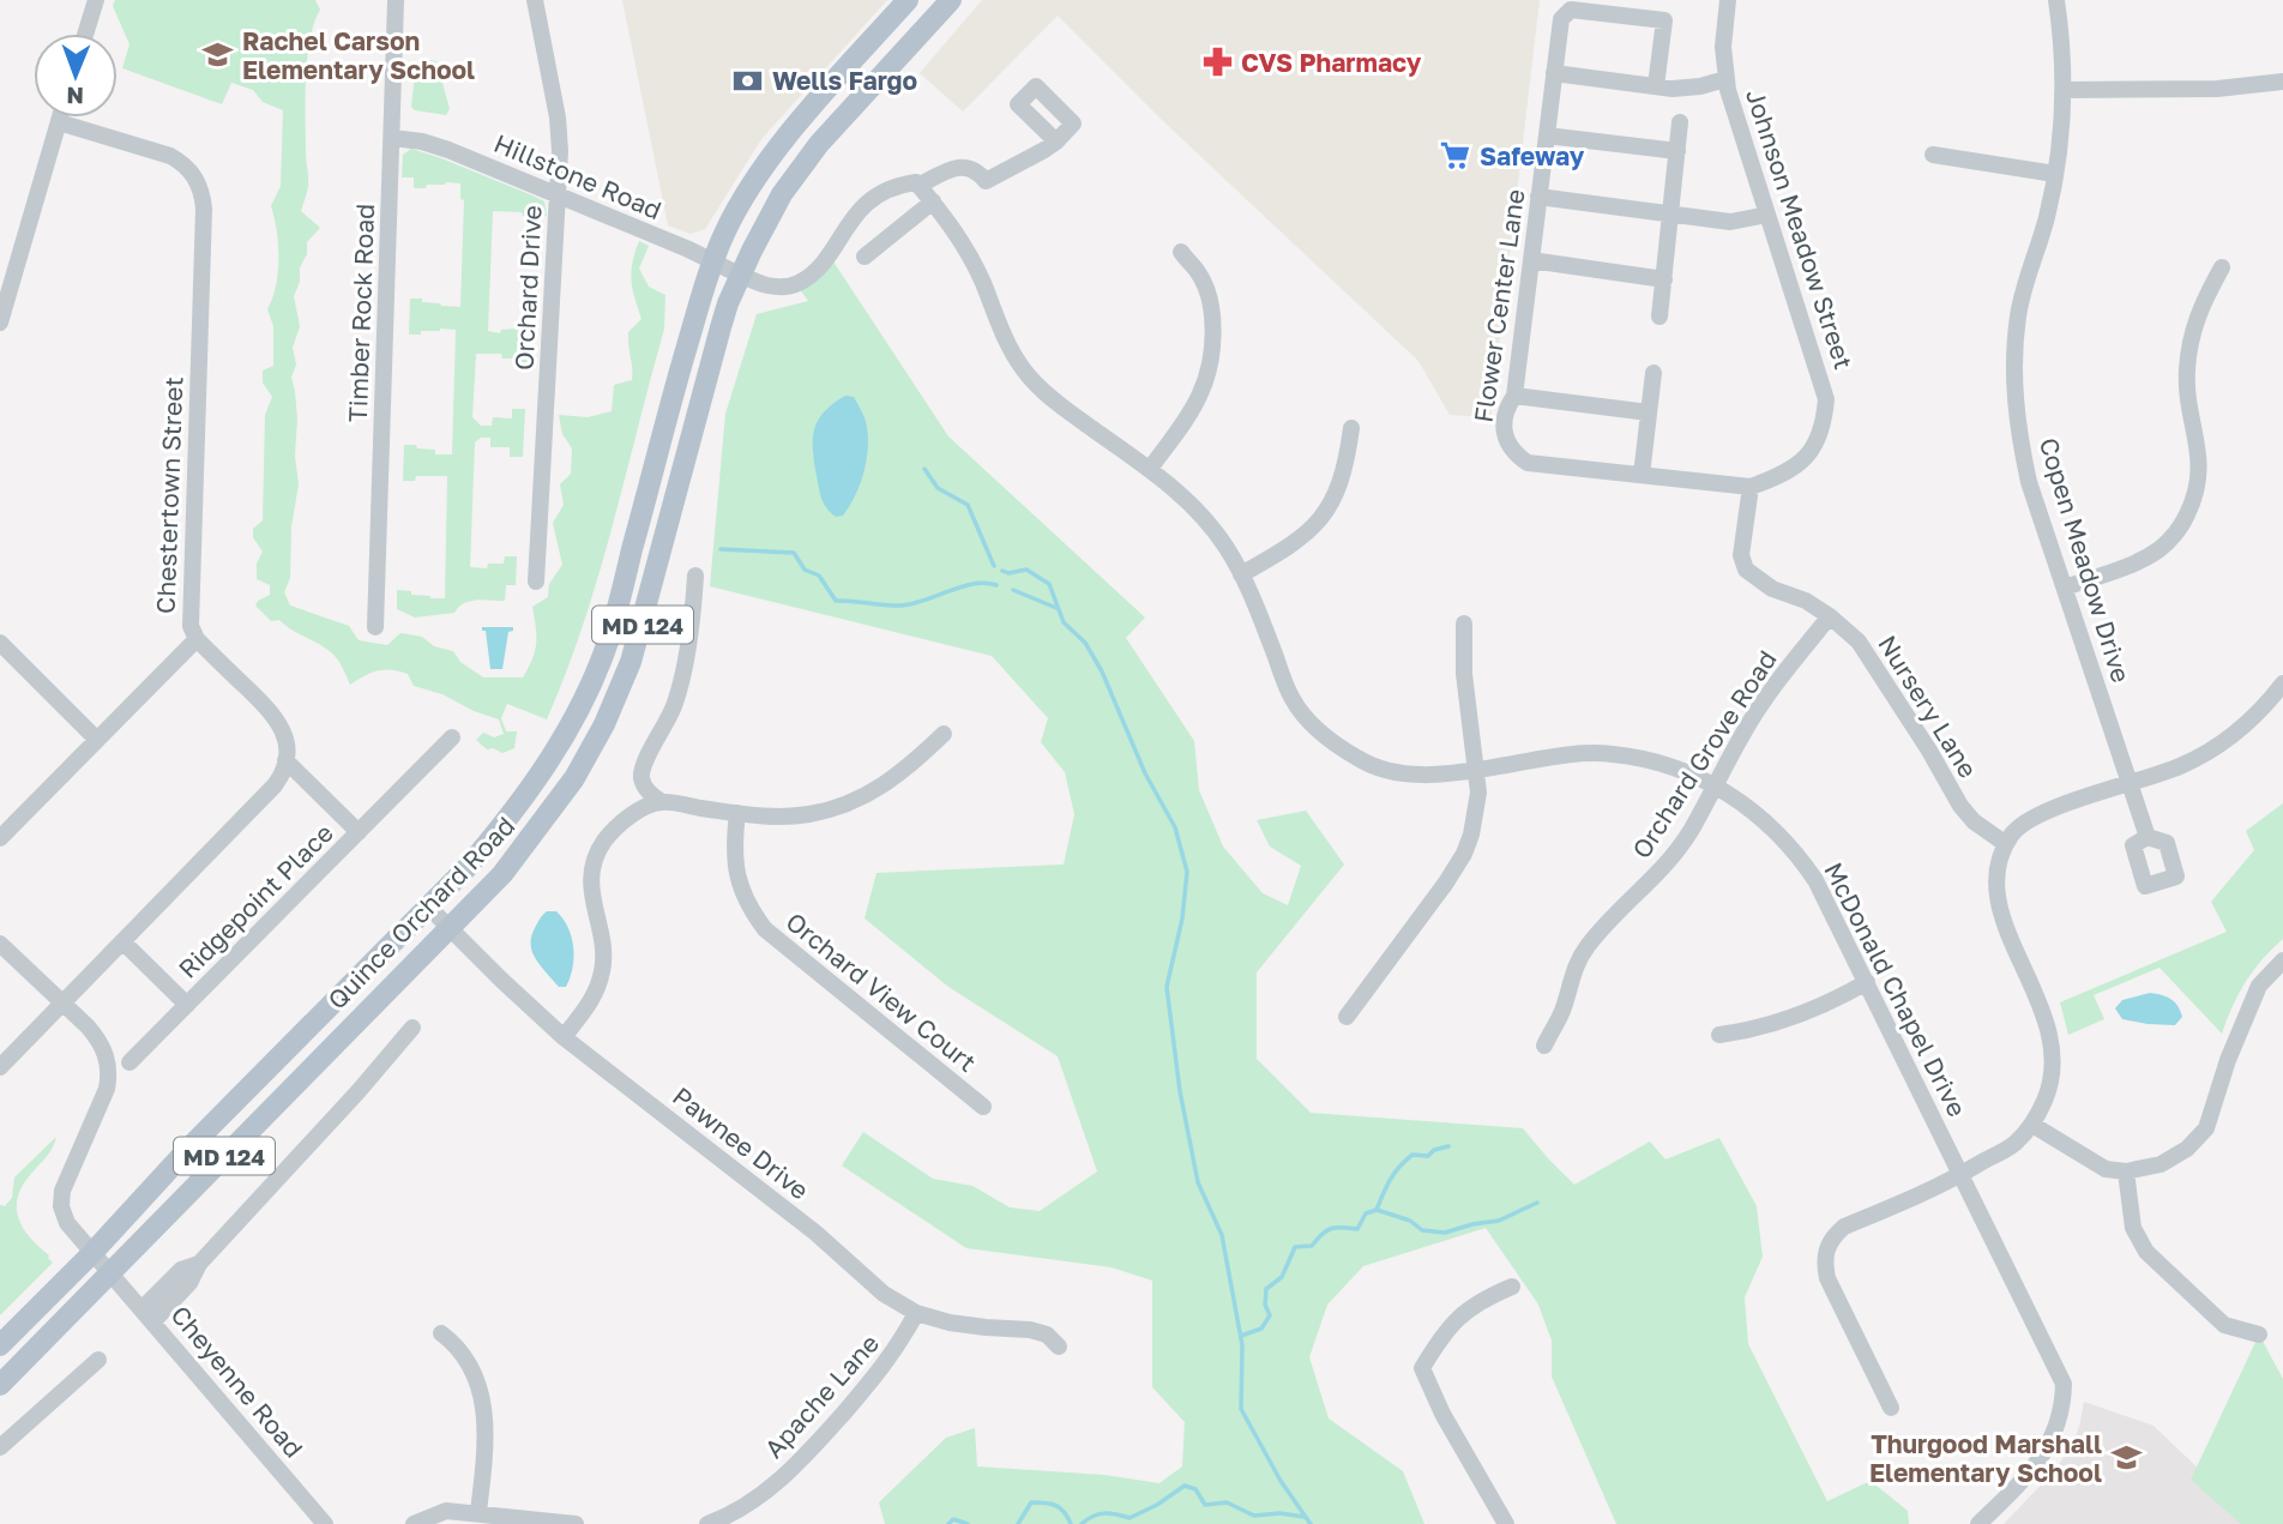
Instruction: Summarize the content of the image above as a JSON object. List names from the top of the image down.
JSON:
{
  "streets": {
    "main road": ["MD 124", "Quince Orchard Road"],
    "street": [
      "Hillstone Road",
      "Johnson Meadow Street",
      "Orchard Drive",
      "Flower Center Lane",
      "Timber Rock Road",
      "Chestertown Street",
      "Copen Meadow Drive",
      "Nursery Lane",
      "Orchard Grove Road",
      "Ridgepoint Place",
      "McDonald Chapel Drive",
      "Orchard View Court",
      "Pawnee Drive",
      "Cheyenne Road",
      "Apache Lane"
    ]
  },
  "crossings": [
    ["Hillstone Road", "Orchard Drive"],
    ["Hillstone Road", "Timber Rock Road"],
    ["Hillstone Road", "Quince Orchard Road"],
    ["Johnson Meadow Street", "Flower Center Lane"],
    ["Johnson Meadow Street", "Nursery Lane"],
    ["Flower Center Lane", "Nursery Lane"],
    ["Chestertown Street", "Ridgepoint Place"],
    ["Nursery Lane", "Orchard Grove Road"],
    ["Orchard Grove Road", "McDonald Chapel Drive"],
    ["Quince Orchard Road", "Pawnee Drive"],
    ["Quince Orchard Road", "Cheyenne Road"],
    ["Pawnee Drive", "Apache Lane"]
  ],
  "places": {
    "school or university": ["Rachel Carson Elementary School", "Thurgood Marshall Elementary School"],
    "pharmacy": ["CVS Pharmacy"],
    "bank": ["Wells Fargo"],
    "supermarket": ["Safeway"]
  },
  "north": "bottom"
}
